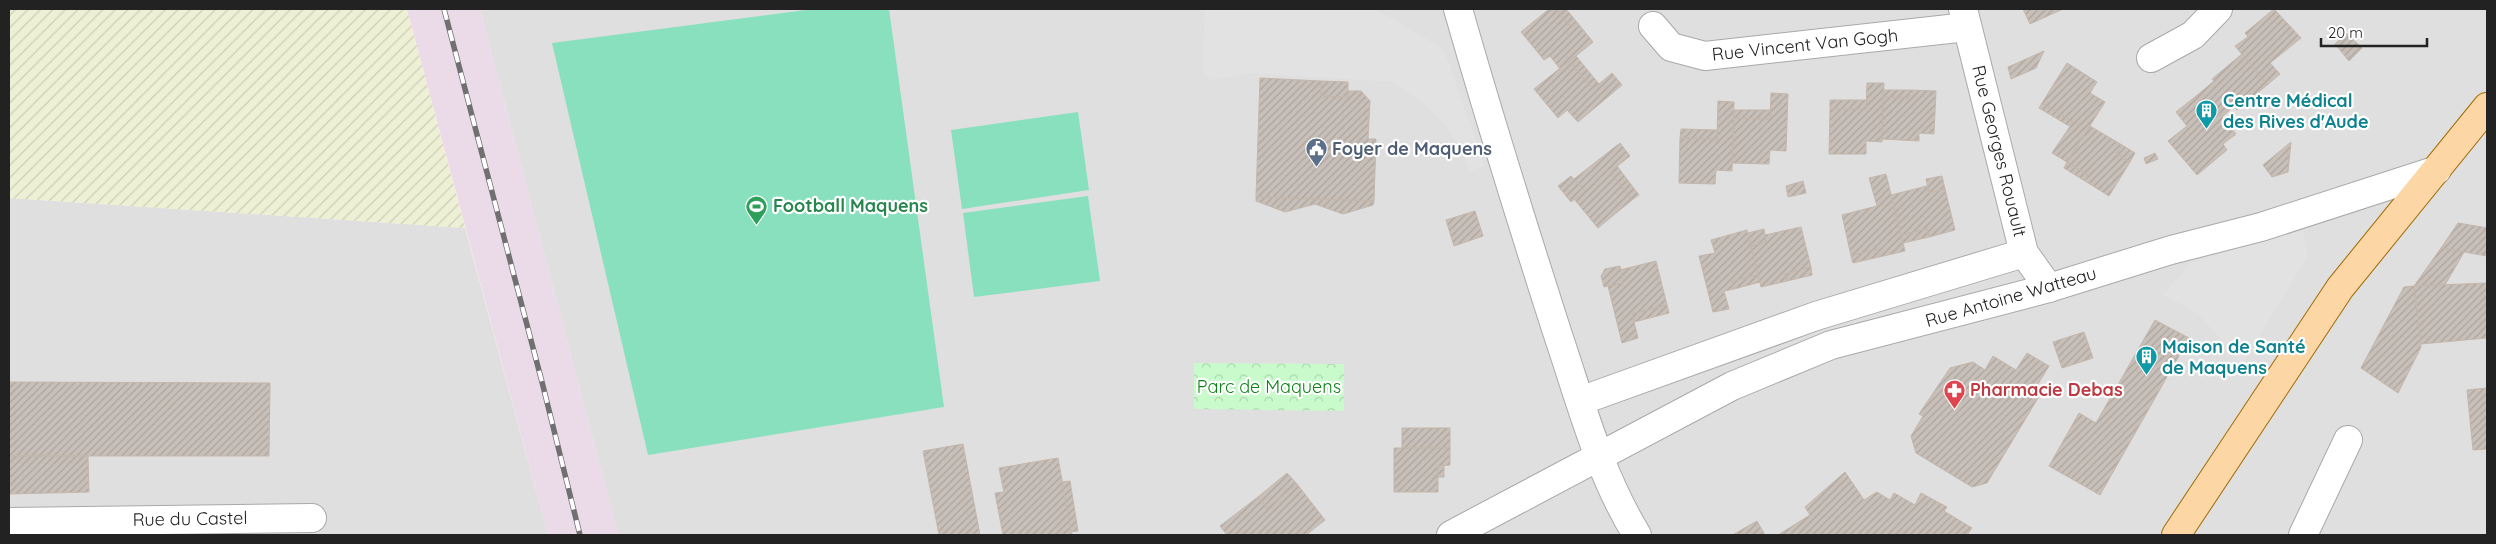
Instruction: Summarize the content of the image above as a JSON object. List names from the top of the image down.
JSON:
{
  "streets": {
    "street": [
      "Rue Vincent Van Gogh",
      "Rue Georges Rouault",
      "Rue Antoine Watteau",
      "Rue du Castel"
    ]
  },
  "crossings": [
    ["Rue Vincent Van Gogh", "Rue Georges Rouault"],
    ["Rue Georges Rouault", "Rue Antoine Watteau"]
  ],
  "parks": ["Parc de Maquens"],
  "places": {
    "building": ["Centre Médical des Rives d'Aude", "Maison de Santé de Maquens"],
    "public building": ["Foyer de Maquens"],
    "sports": ["Football Maquens"],
    "pharmacy": ["Pharmacie Debas"]
  },
  "scale_bar": "20 m"
}
